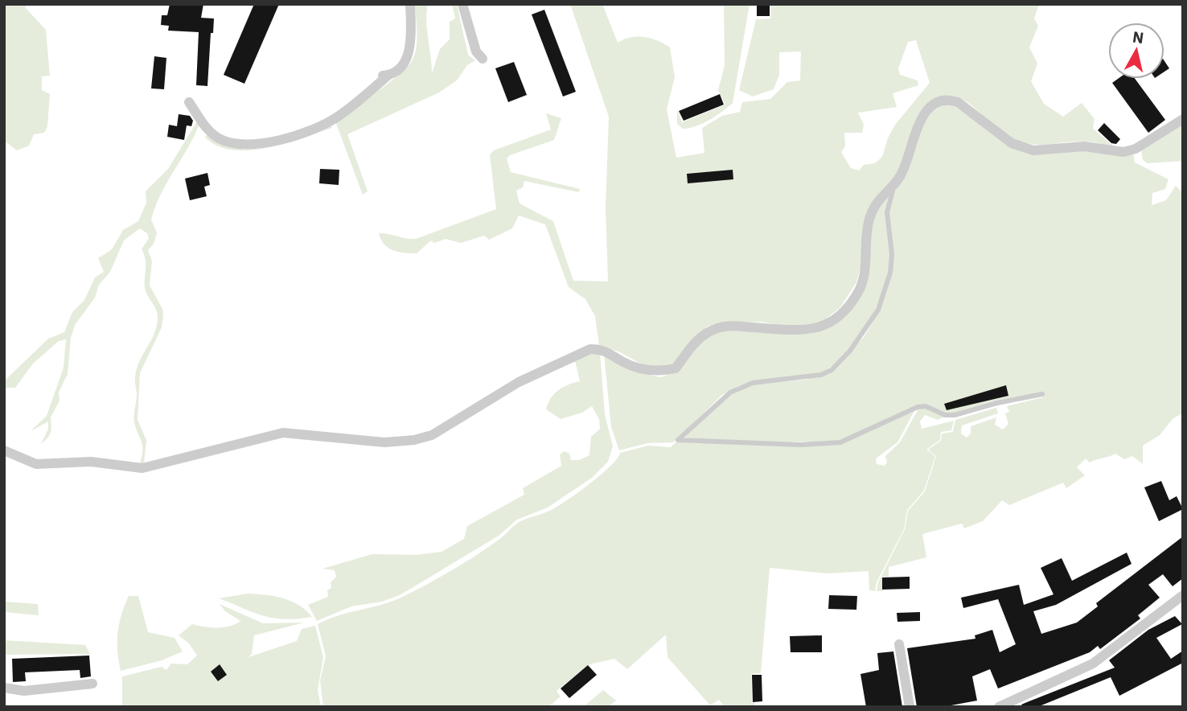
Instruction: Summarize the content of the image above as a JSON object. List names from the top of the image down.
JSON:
{
  "north": "top"
}
